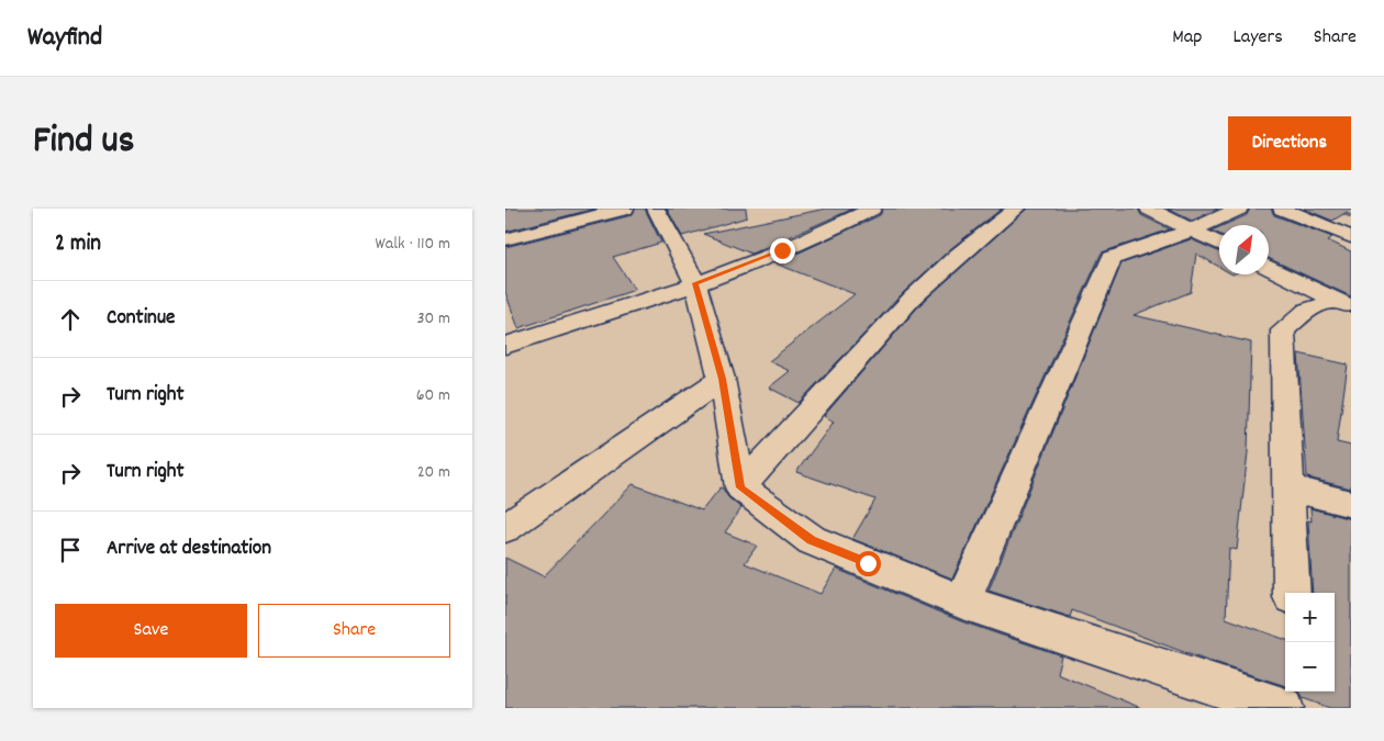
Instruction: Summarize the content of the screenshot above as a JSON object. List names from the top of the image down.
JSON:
{
  "north": "top right",
  "page": {
    "header": "Wayfind",
    "nav": ["Map", "Layers", "Share"],
    "title": "Find us",
    "buttons": [
      "Directions",
      ["Save", "Share"]
    ],
    "heading": ["2 min", "Walk · 110 m"],
    "list": [
      ["Continue", "30 m"],
      ["Turn right", "60 m"],
      ["Turn right", "20 m"],
      "Arrive at destination"
    ],
    "map_buttons": ["+", "−"]
  }
}
